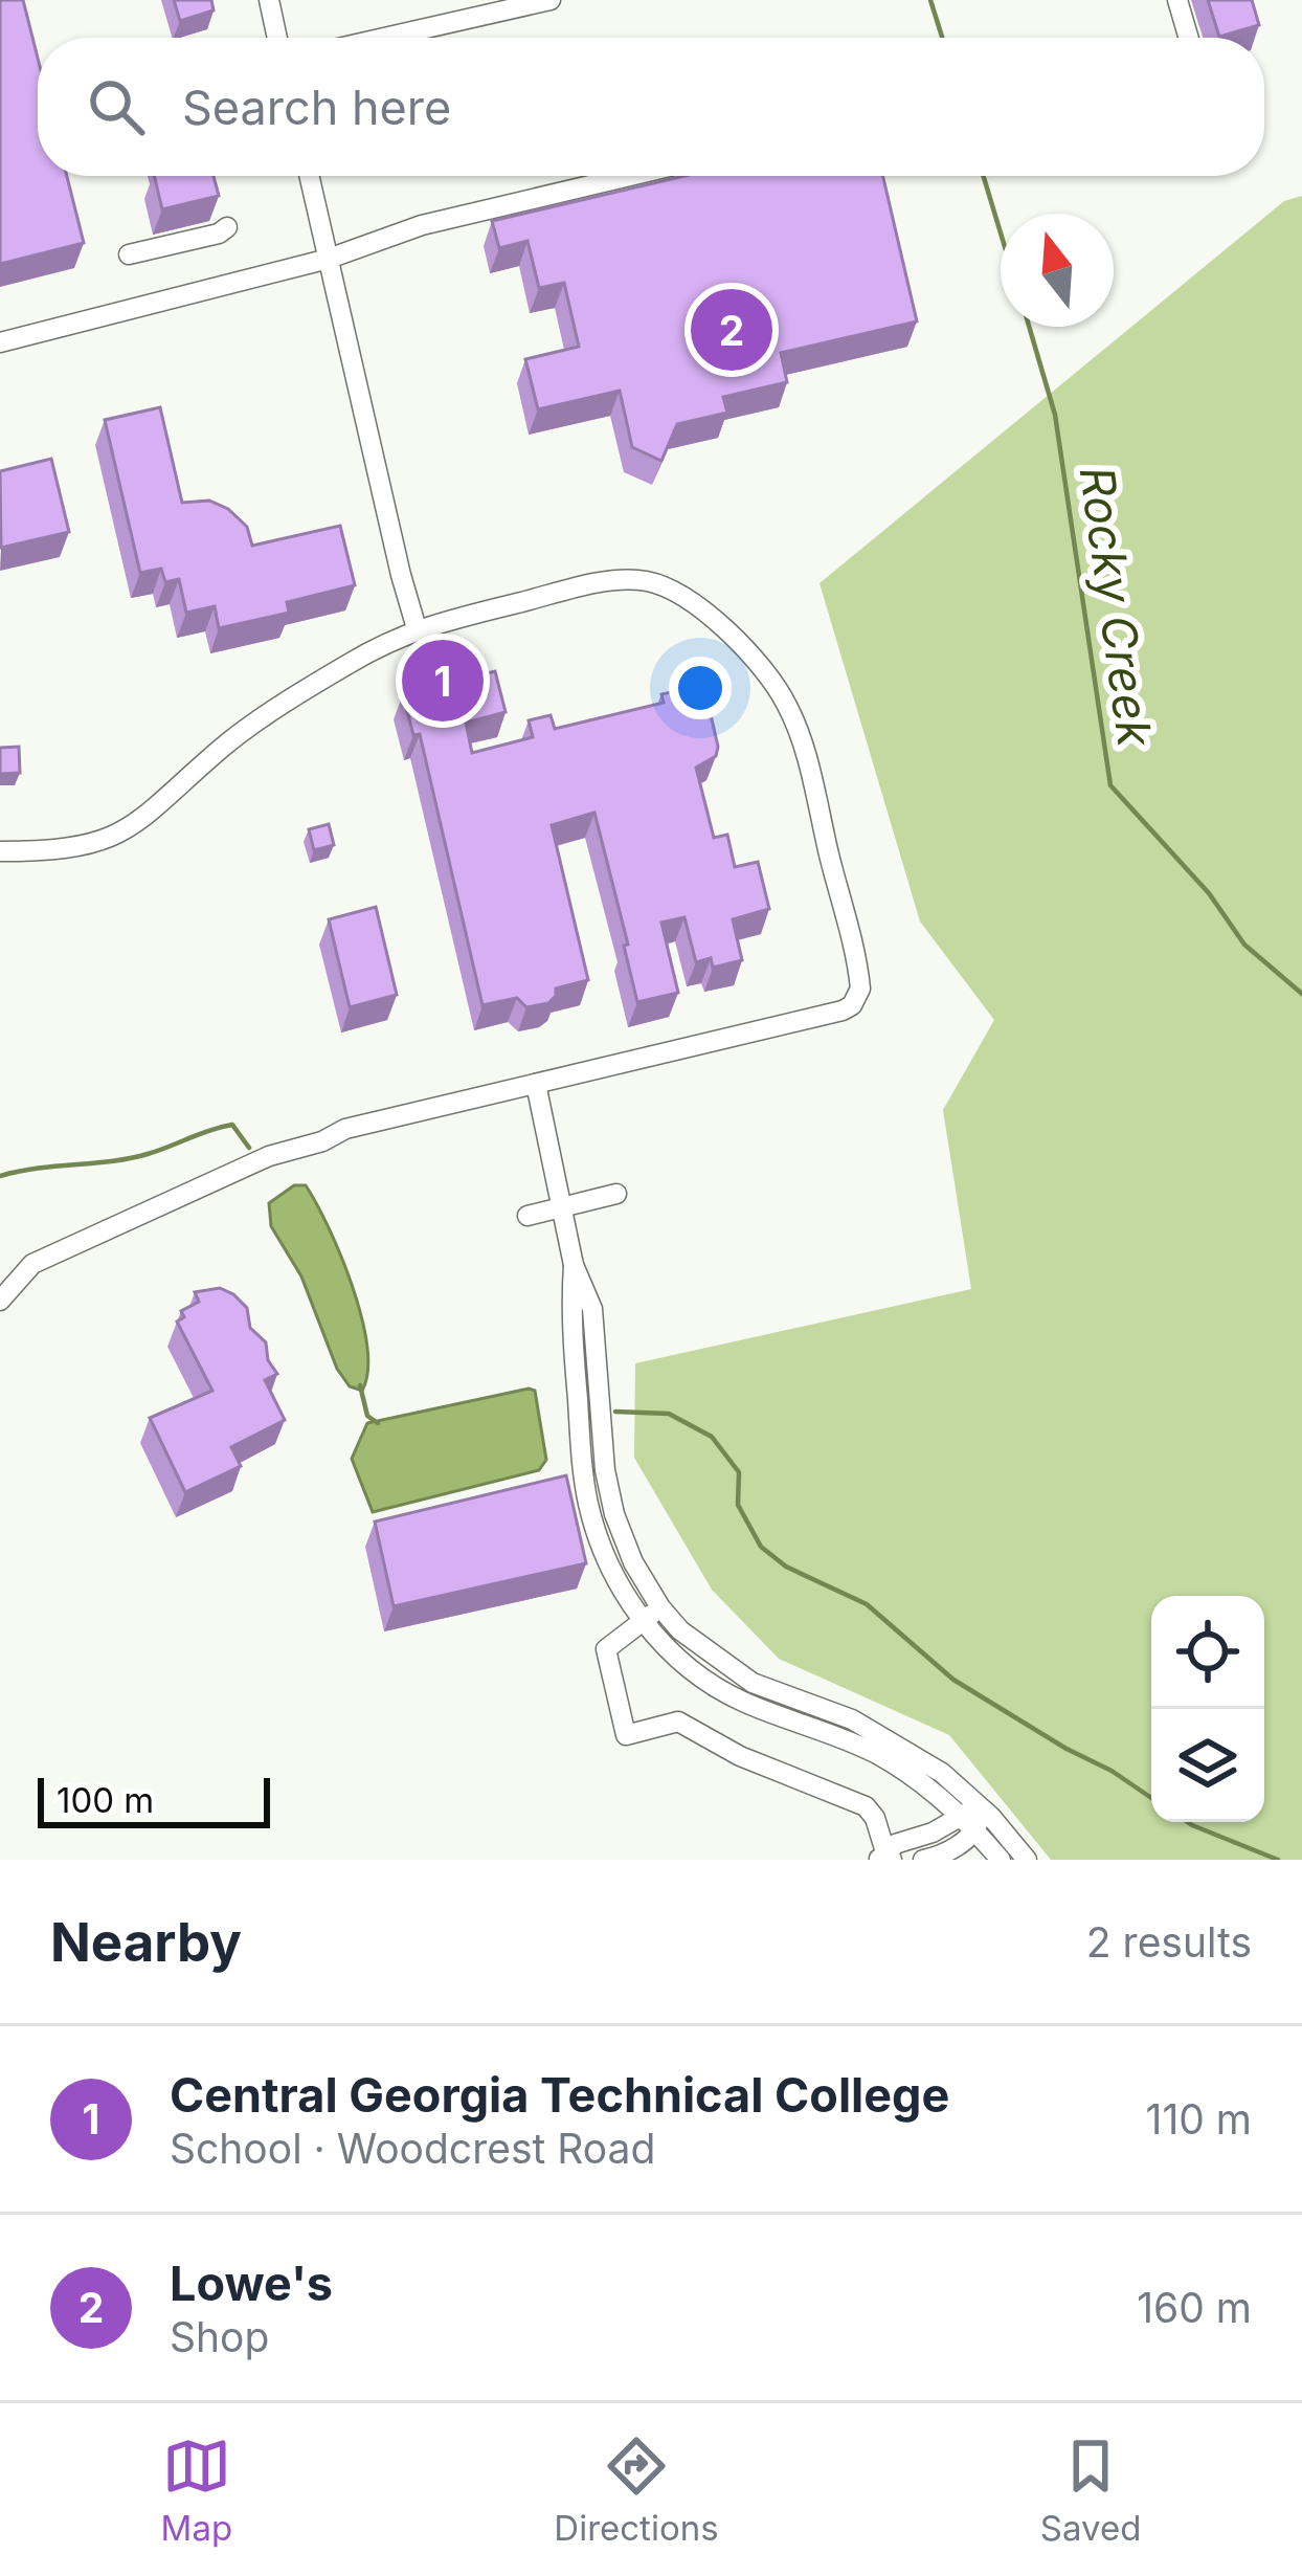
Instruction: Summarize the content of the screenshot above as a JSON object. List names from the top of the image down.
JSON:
{
  "water": ["Rocky Creek"],
  "scale_bar": "100 m",
  "north": "top",
  "page": {
    "search": "Search here",
    "pins": ["2", "1"],
    "scale": "100 m",
    "heading": ["Nearby", "2 results"],
    "list": [
      {
        "mark": "1",
        "name": "Central Georgia Technical College",
        "note": "School · Woodcrest Road",
        "value": "110 m"
      },
      {
        "mark": "2",
        "name": "Lowe's",
        "note": "Shop",
        "value": "160 m"
      }
    ],
    "nav": ["Map", "Directions", "Saved"]
  }
}
